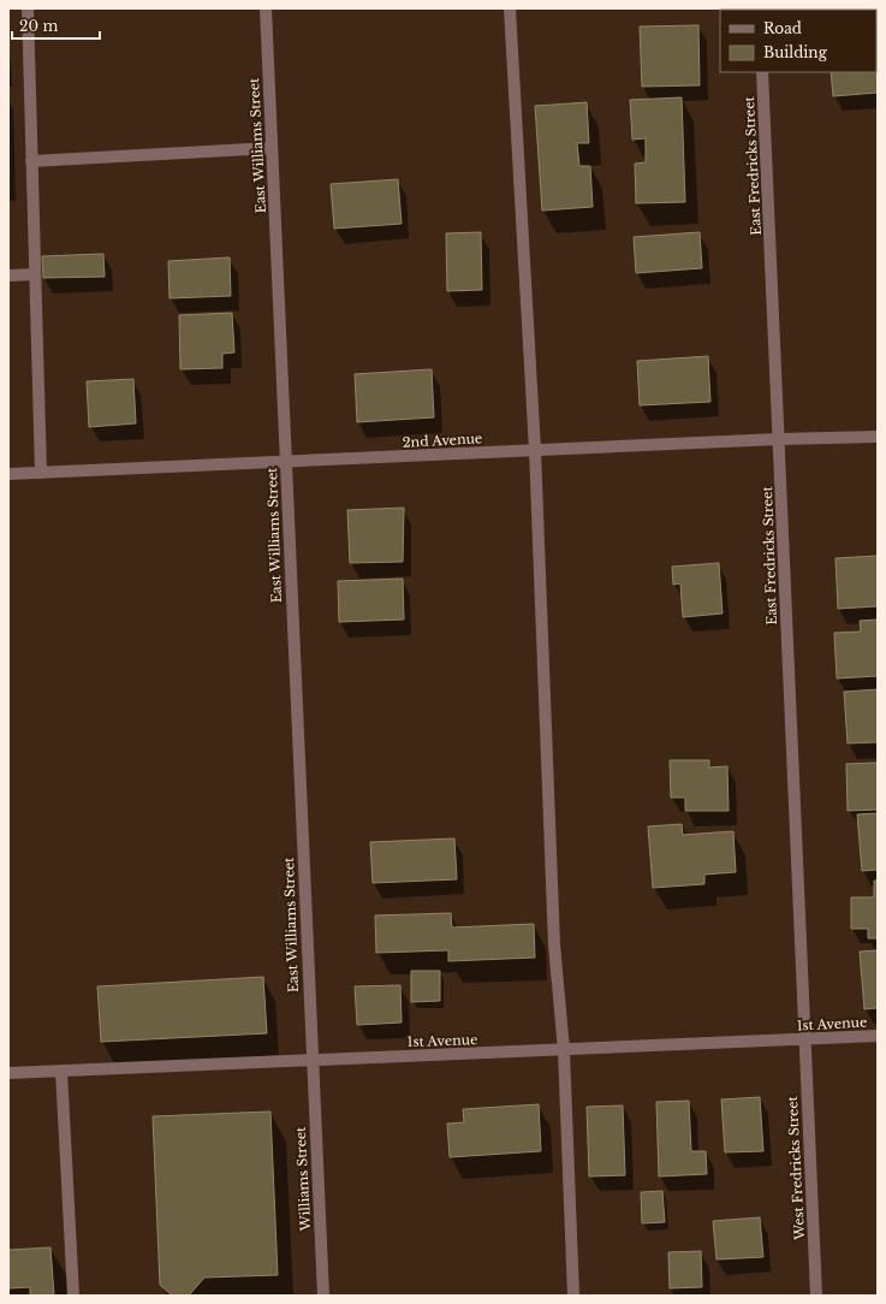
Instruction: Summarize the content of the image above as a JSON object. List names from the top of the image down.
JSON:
{
  "streets": {
    "street": [
      "East Williams Street",
      "East Fredricks Street",
      "2nd Avenue",
      "1st Avenue",
      "West Fredricks Street",
      "Williams Street"
    ]
  },
  "crossings": [
    ["East Williams Street", "2nd Avenue"],
    ["East Williams Street", "1st Avenue"],
    ["East Williams Street", "Williams Street"],
    ["East Fredricks Street", "2nd Avenue"],
    ["East Fredricks Street", "1st Avenue"],
    ["East Fredricks Street", "West Fredricks Street"],
    ["1st Avenue", "West Fredricks Street"],
    ["1st Avenue", "Williams Street"]
  ],
  "legend": ["Road", "Building"],
  "scale_bar": "20 m"
}
